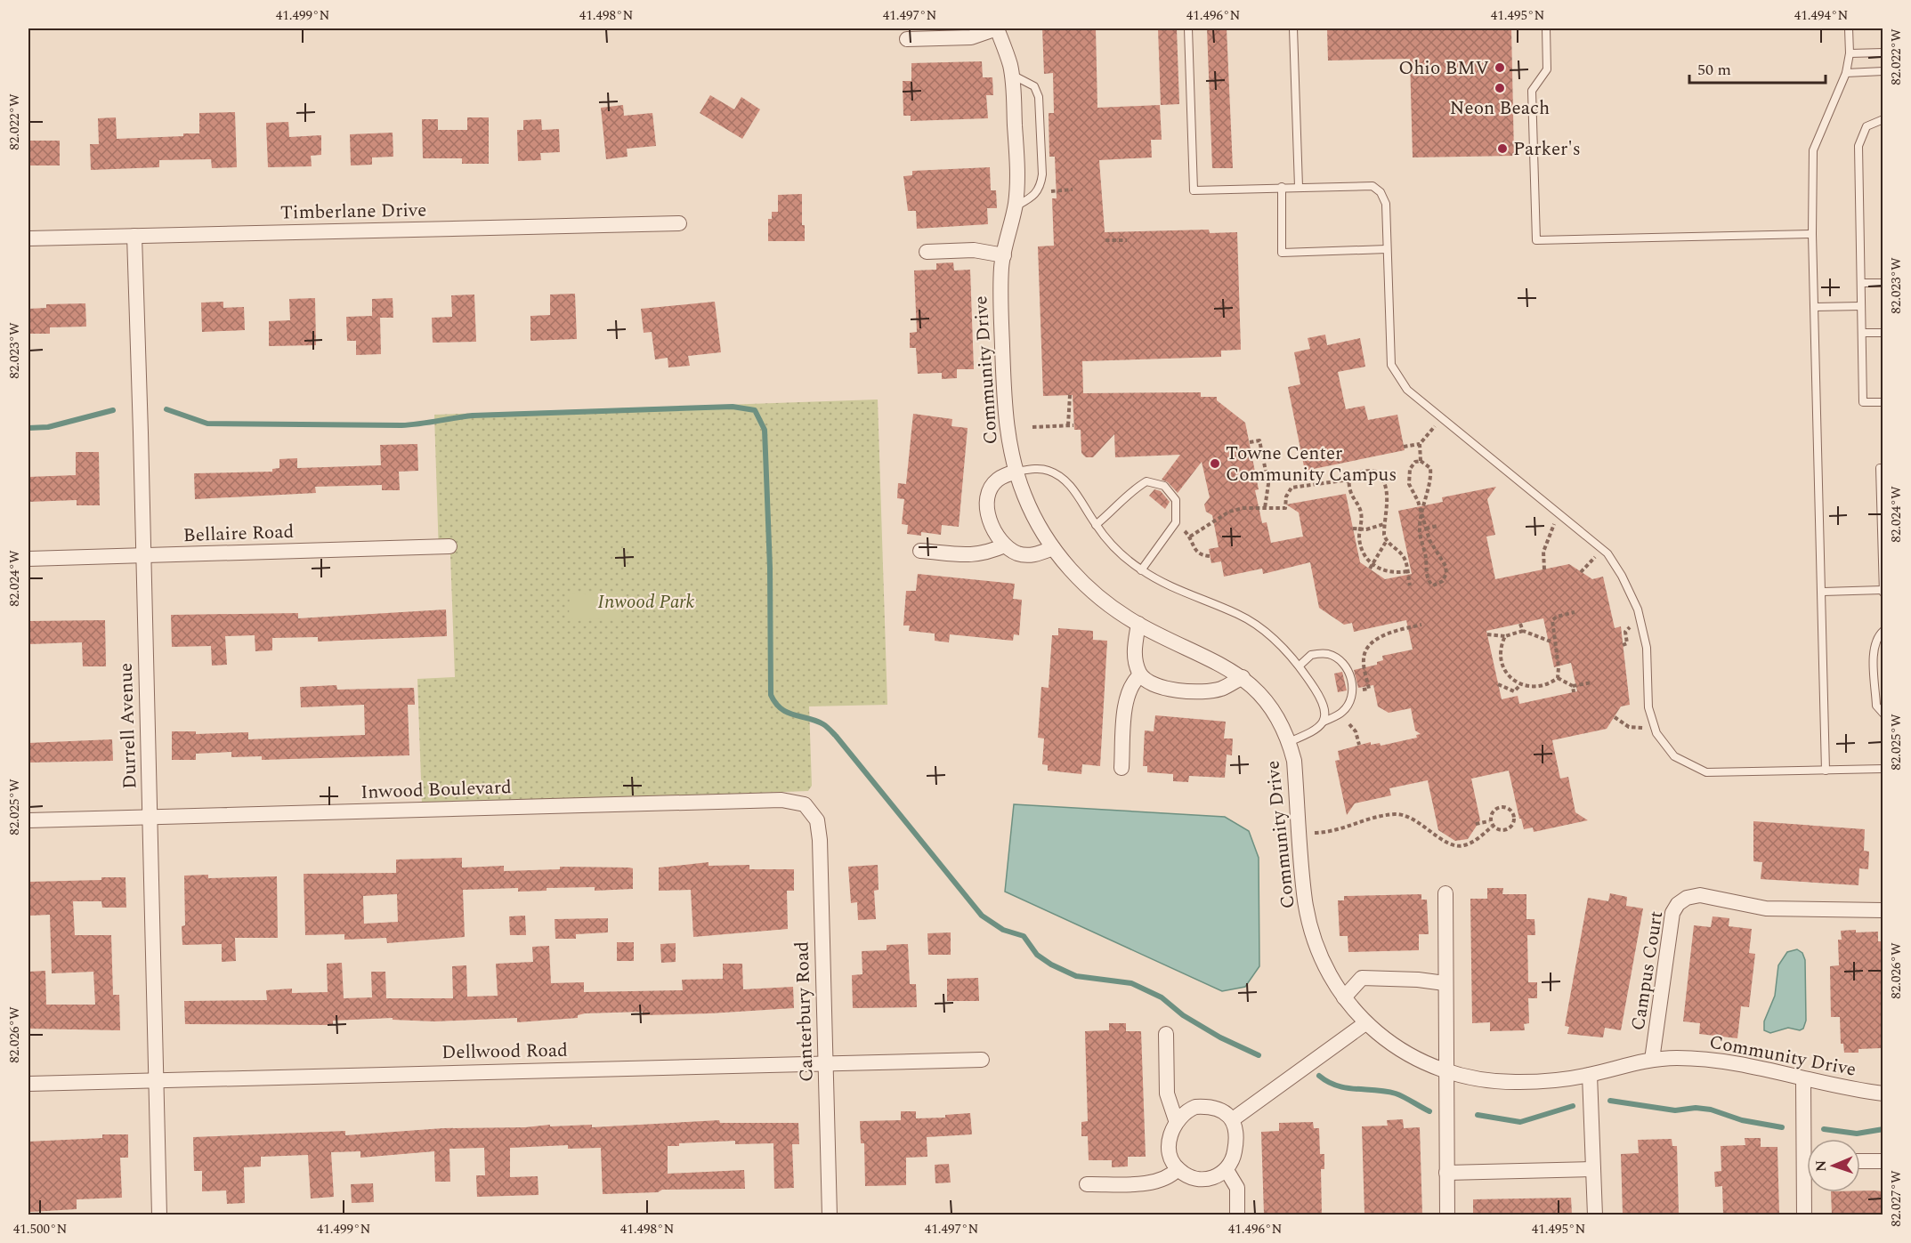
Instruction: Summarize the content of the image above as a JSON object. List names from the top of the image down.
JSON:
{
  "streets": {
    "street": [
      "Timberlane Drive",
      "Community Drive",
      "Bellaire Road",
      "Durrell Avenue",
      "Inwood Boulevard",
      "Campus Court",
      "Canterbury Road",
      "Dellwood Road"
    ]
  },
  "crossings": [
    ["Timberlane Drive", "Durrell Avenue"],
    ["Community Drive", "Campus Court"],
    ["Bellaire Road", "Durrell Avenue"],
    ["Durrell Avenue", "Inwood Boulevard"],
    ["Durrell Avenue", "Dellwood Road"],
    ["Inwood Boulevard", "Canterbury Road"],
    ["Canterbury Road", "Dellwood Road"]
  ],
  "parks": ["Inwood Park"],
  "places": [
    "Ohio BMV",
    "Neon Beach",
    "Parker's",
    "Towne Center Community Campus"
  ],
  "scale_bar": "50 m",
  "north": "left",
  "coordinates": [
    "41.499°N",
    "41.498°N",
    "41.497°N",
    "41.496°N",
    "41.495°N",
    "41.494°N",
    "82.022°W",
    "82.023°W",
    "82.024°W",
    "82.025°W",
    "82.026°W",
    "82.027°W",
    "41.500°N"
  ]
}
